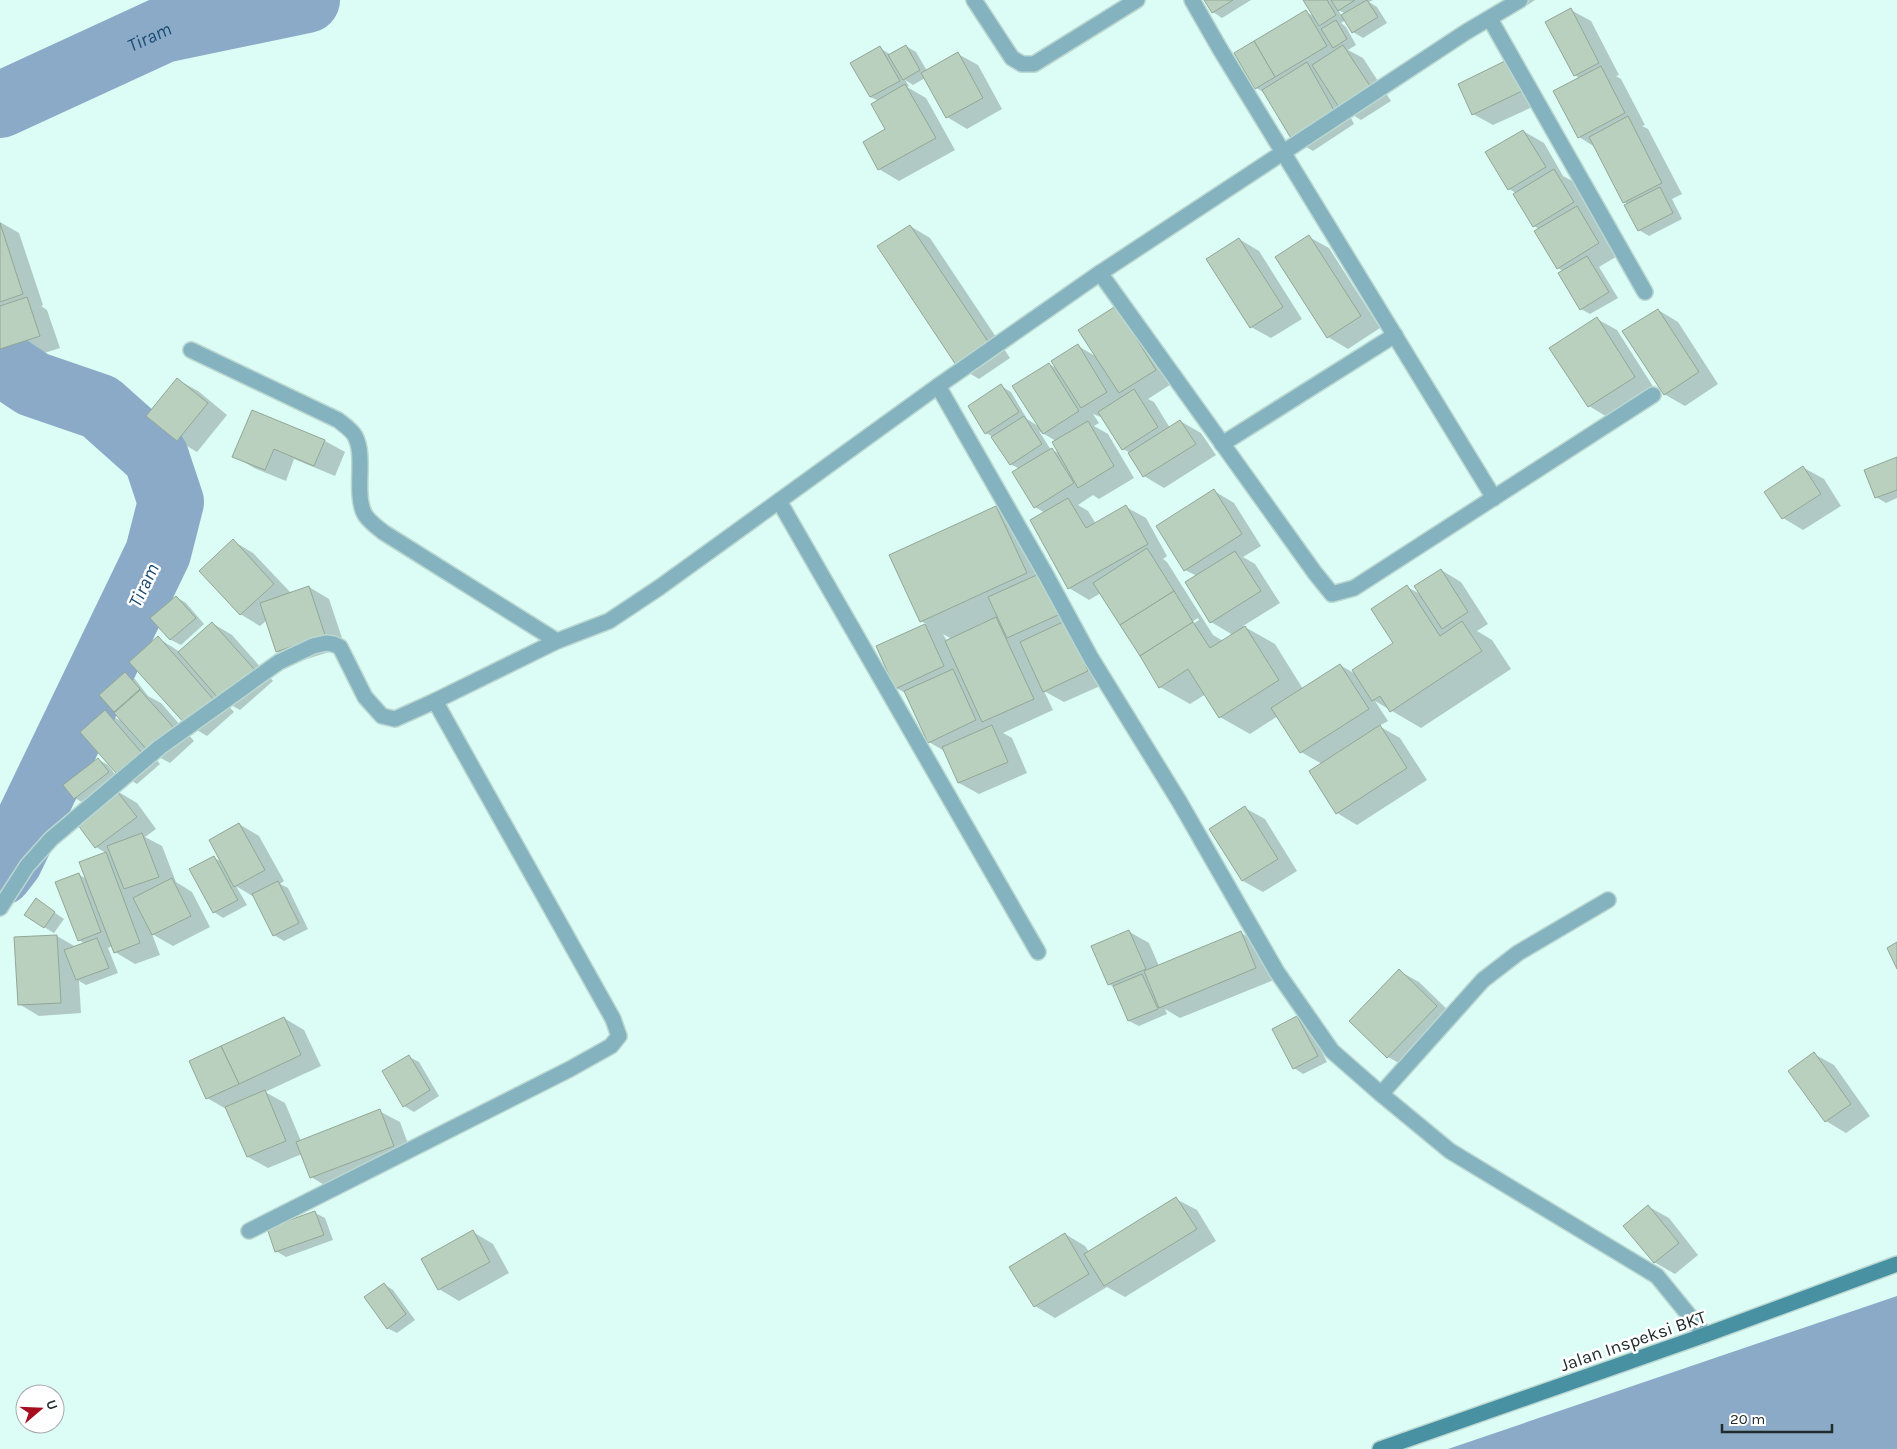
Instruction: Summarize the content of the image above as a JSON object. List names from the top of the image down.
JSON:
{
  "streets": {
    "street": ["Jalan Inspeksi BKT"]
  },
  "water": ["Tiram"],
  "scale_bar": "20 m",
  "north": "right"
}
